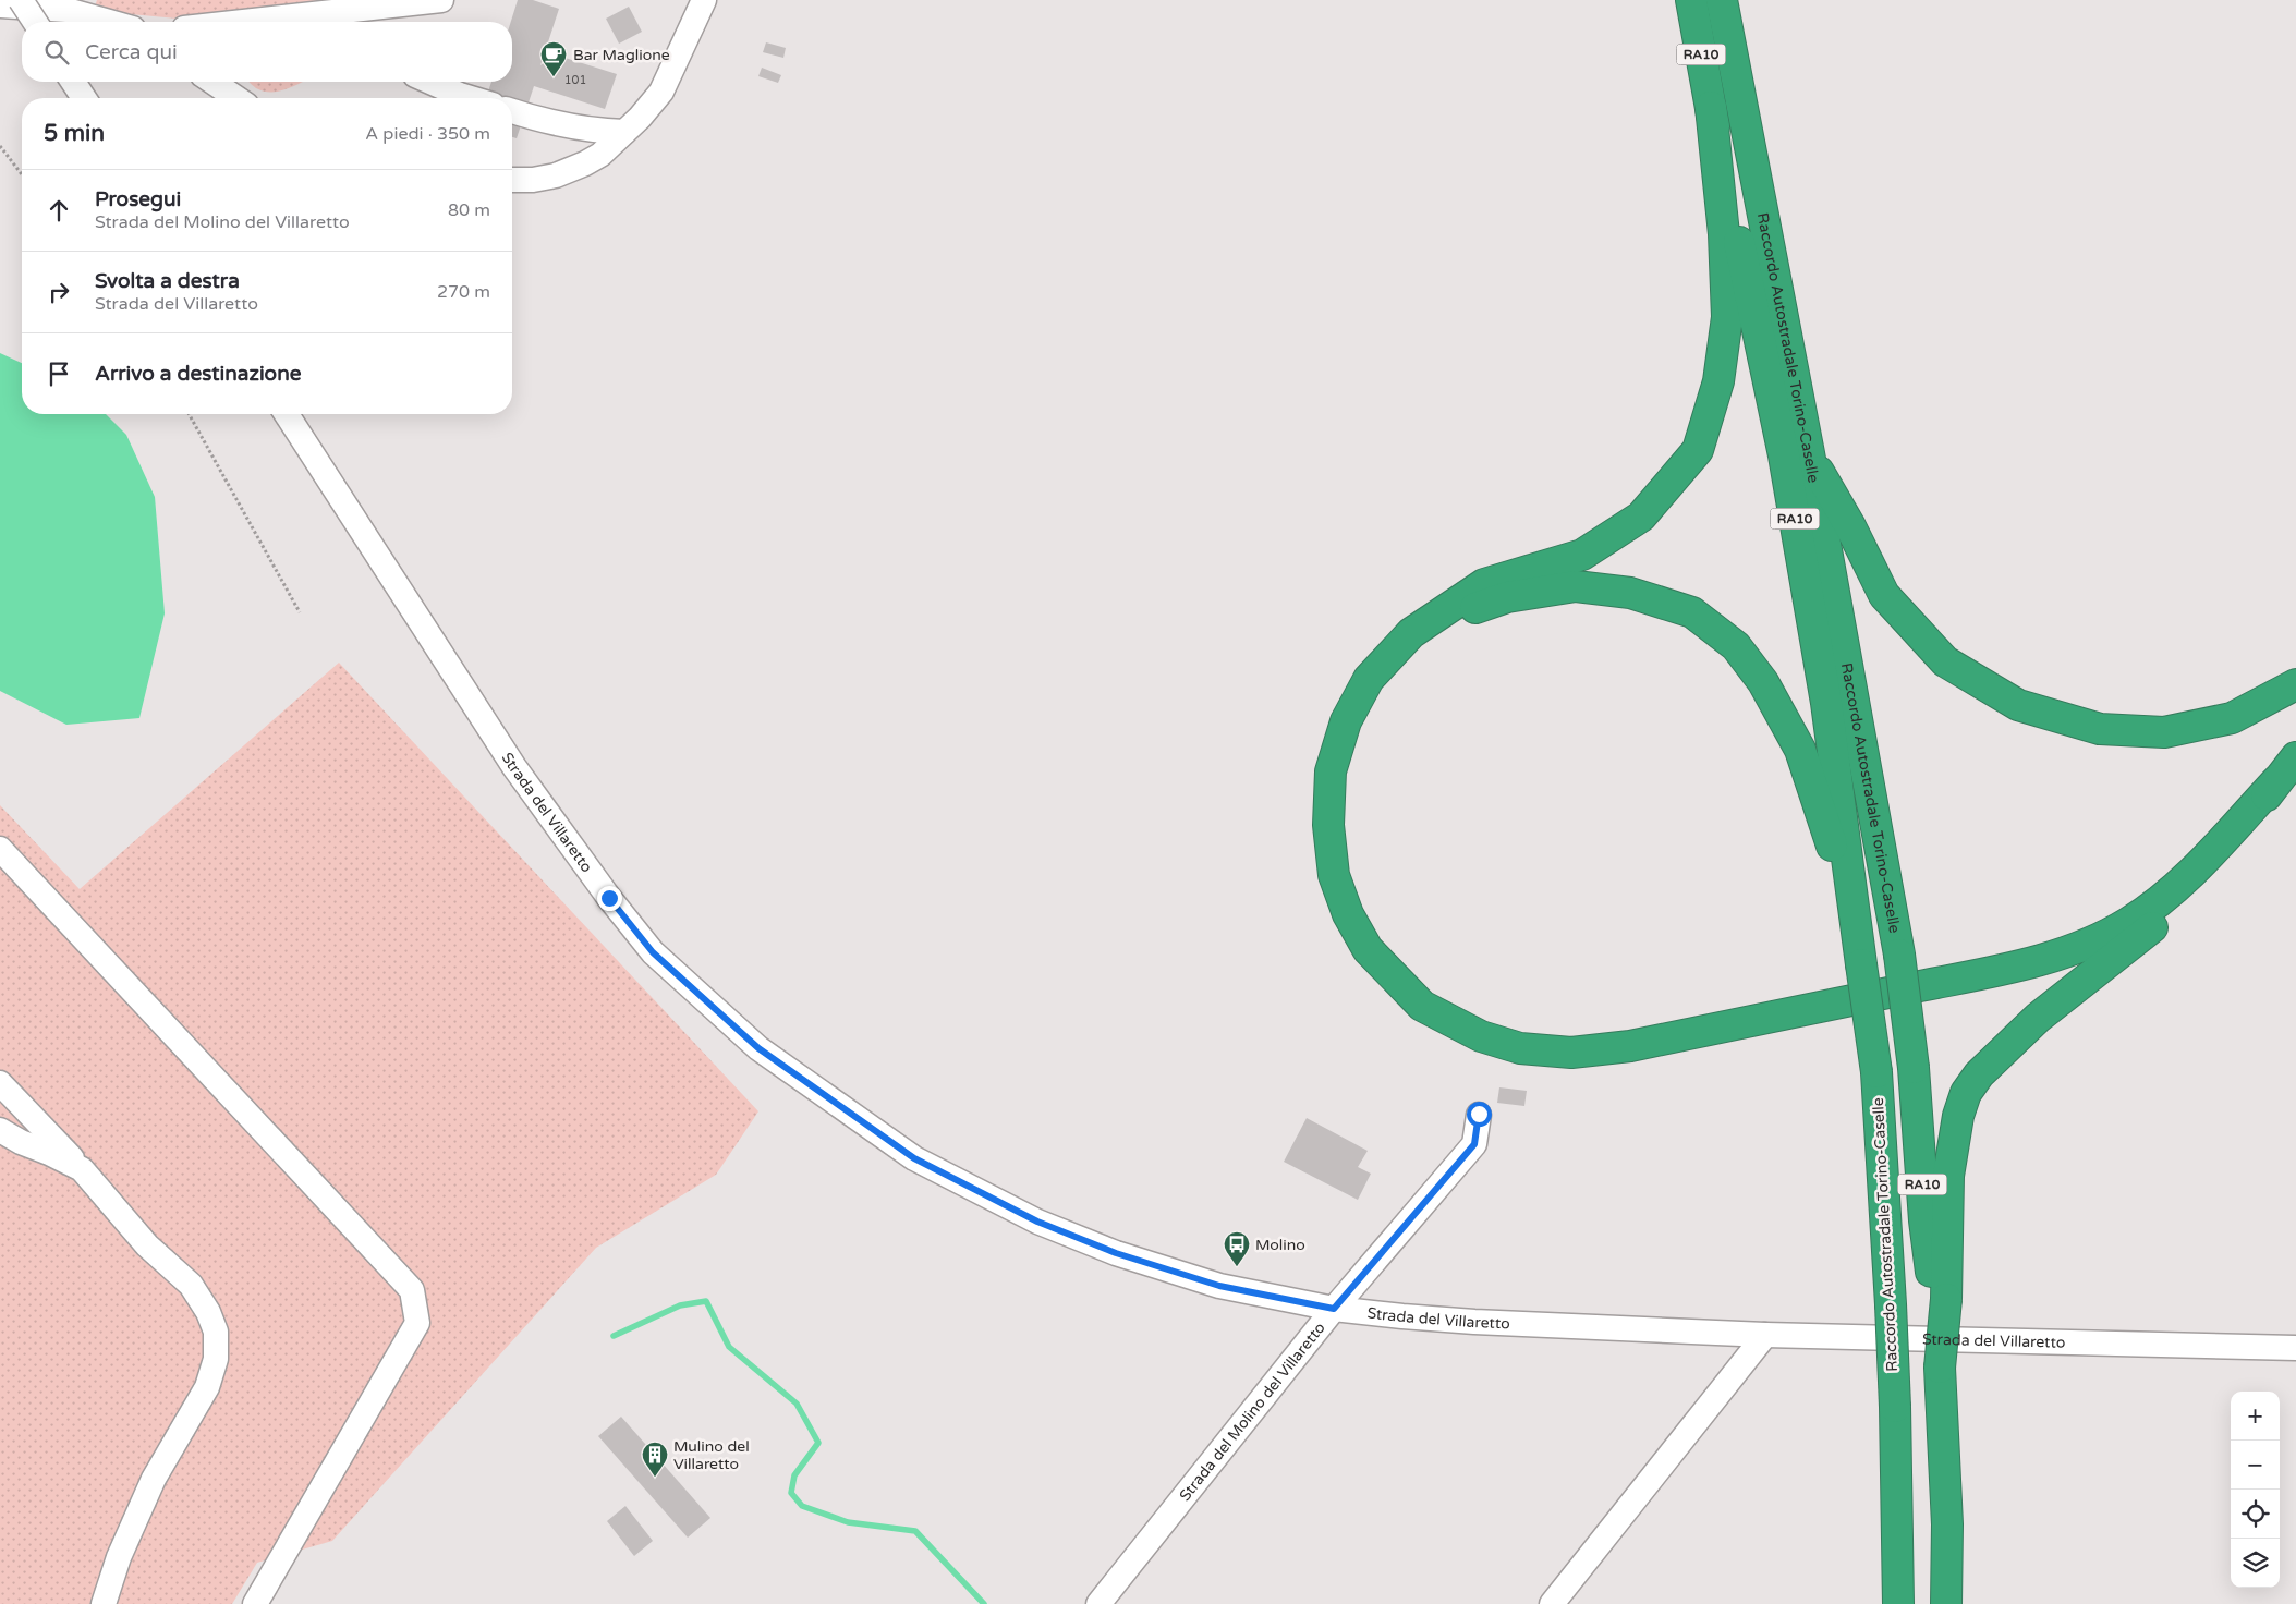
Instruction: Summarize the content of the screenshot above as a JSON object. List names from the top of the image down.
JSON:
{
  "streets": {
    "highway": ["RA10", "Raccordo Autostradale Torino-Caselle"],
    "street": ["Strada del Villaretto", "Strada del Molino del Villaretto"]
  },
  "crossings": [
    ["Strada del Villaretto", "Strada del Molino del Villaretto"]
  ],
  "places": {
    "cafe": ["Bar Maglione"],
    "bus stop": ["Molino"],
    "building": ["Mulino del Villaretto"]
  },
  "house_numbers": ["101"],
  "page": {
    "search": "Cerca qui",
    "heading": ["5 min", "A piedi · 350 m"],
    "list": [
      ["Prosegui", "Strada del Molino del Villaretto", "80 m"],
      ["Svolta a destra", "Strada del Villaretto", "270 m"],
      "Arrivo a destinazione"
    ],
    "map_buttons": ["+", "−"]
  }
}
